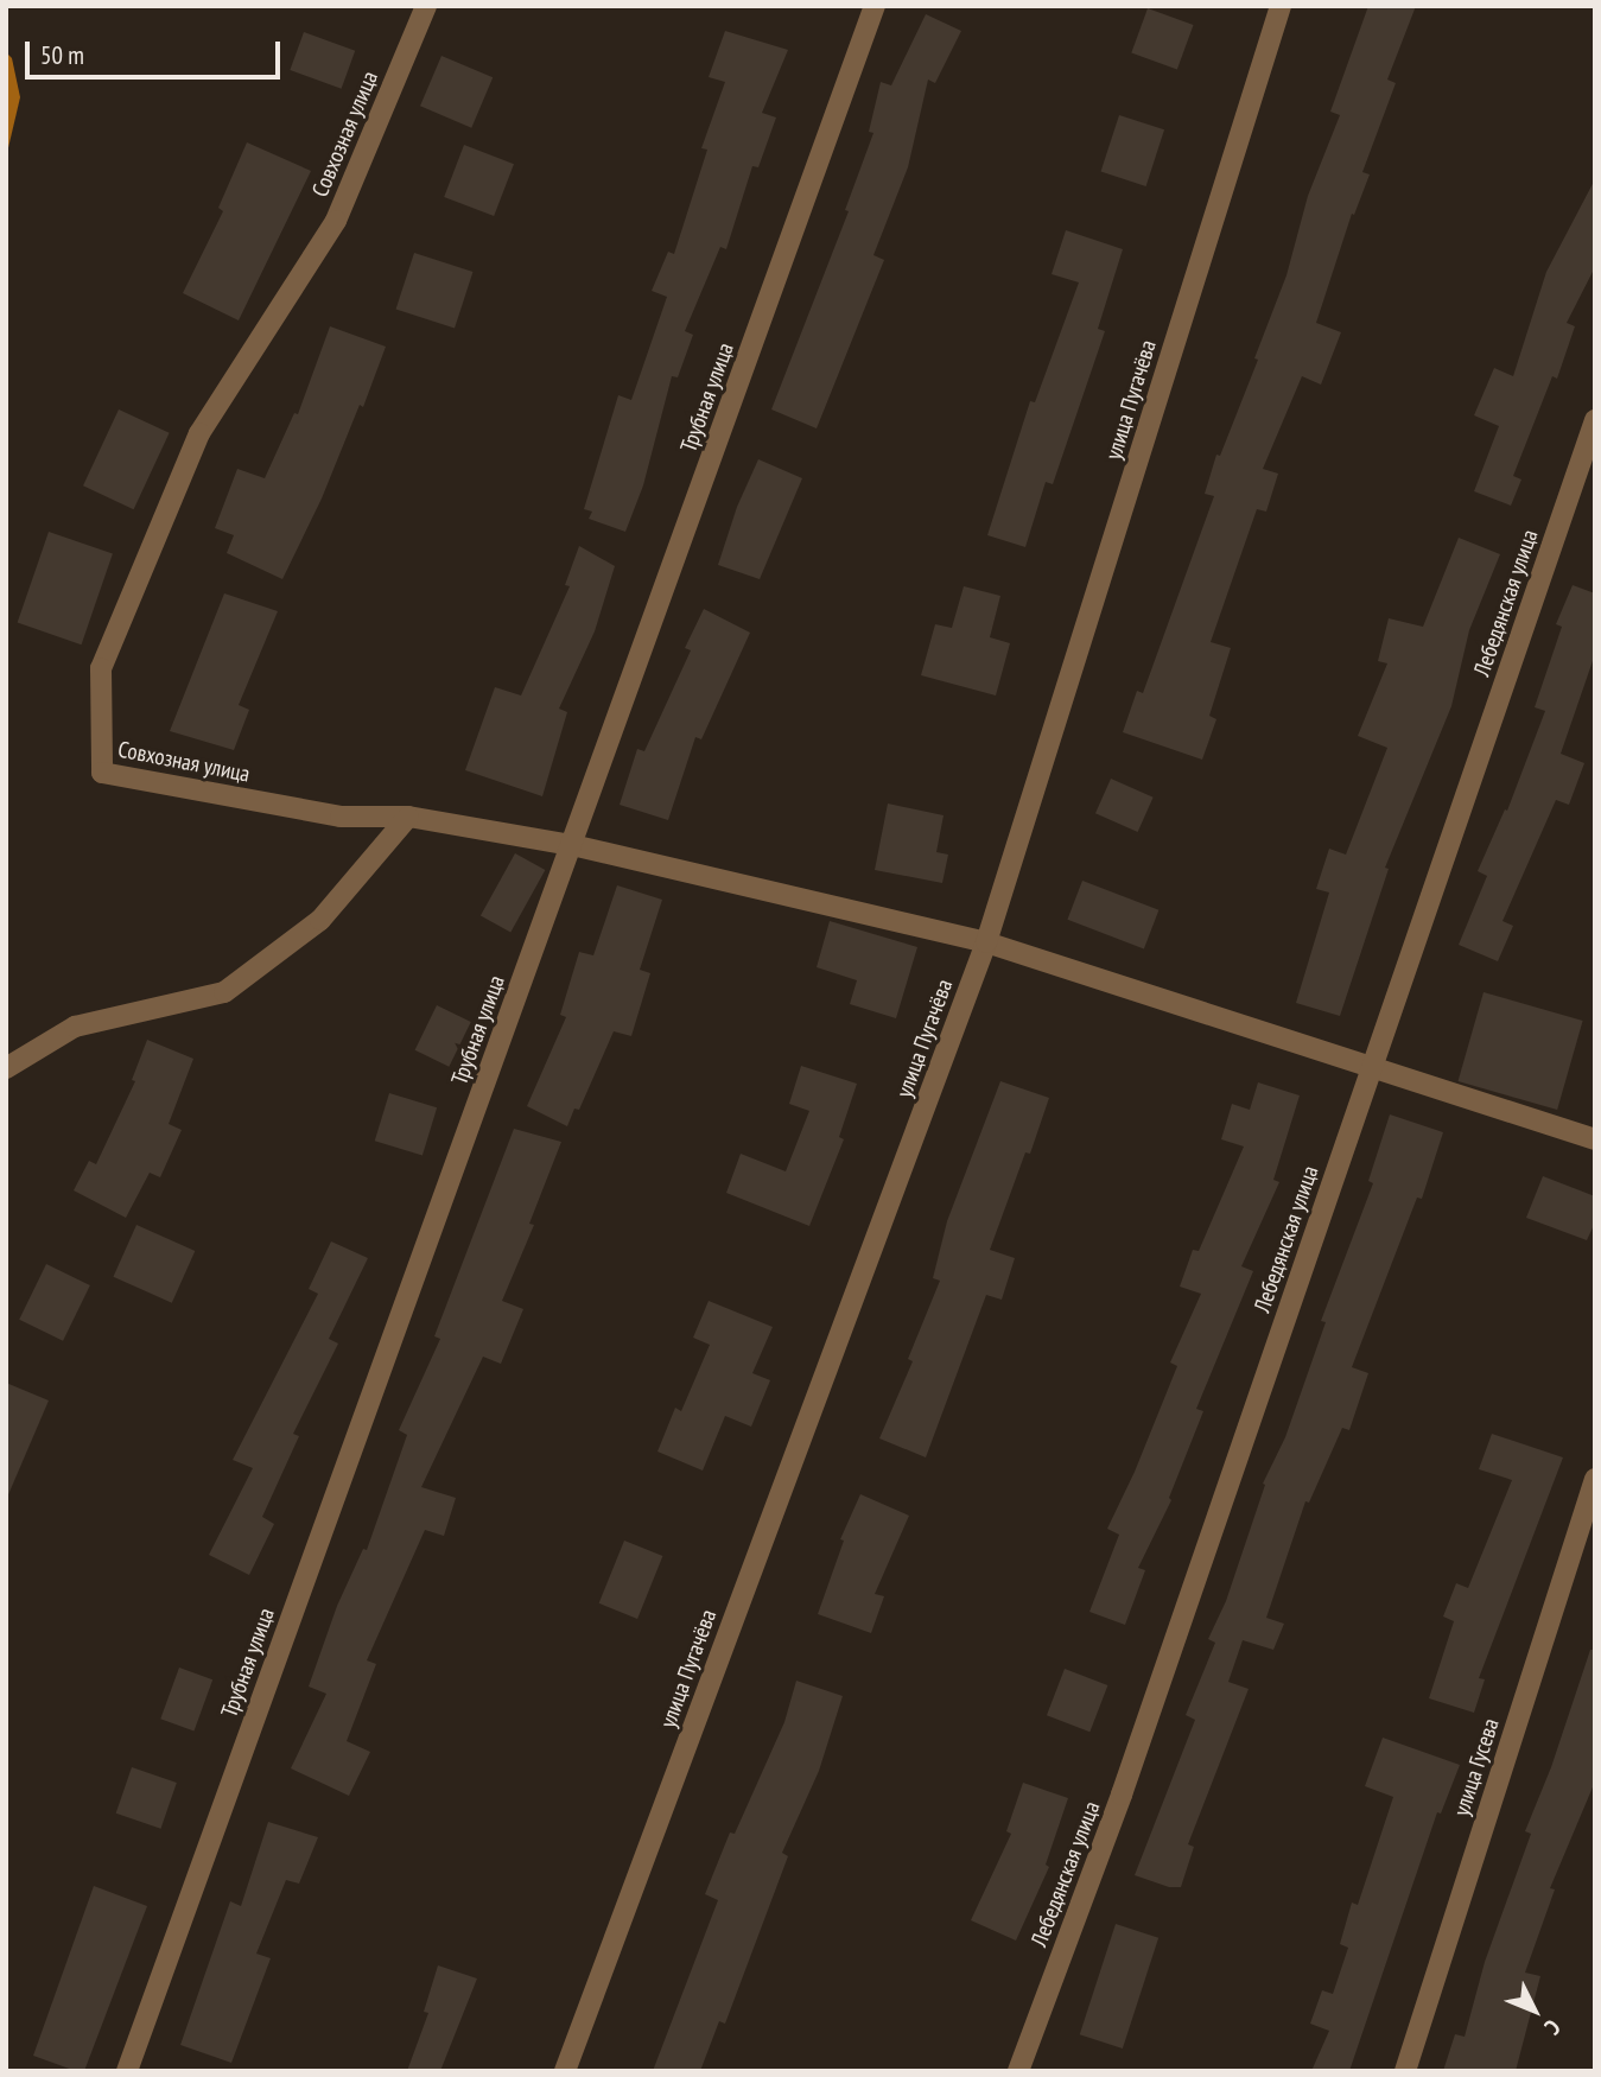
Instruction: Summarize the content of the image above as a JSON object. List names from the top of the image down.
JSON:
{
  "streets": {
    "street": [
      "Совхозная улица",
      "Трубная улица",
      "улица Пугачёва",
      "Лебедянская улица",
      "улица Гусева"
    ]
  },
  "scale_bar": "50 m",
  "north": "bottom right"
}
